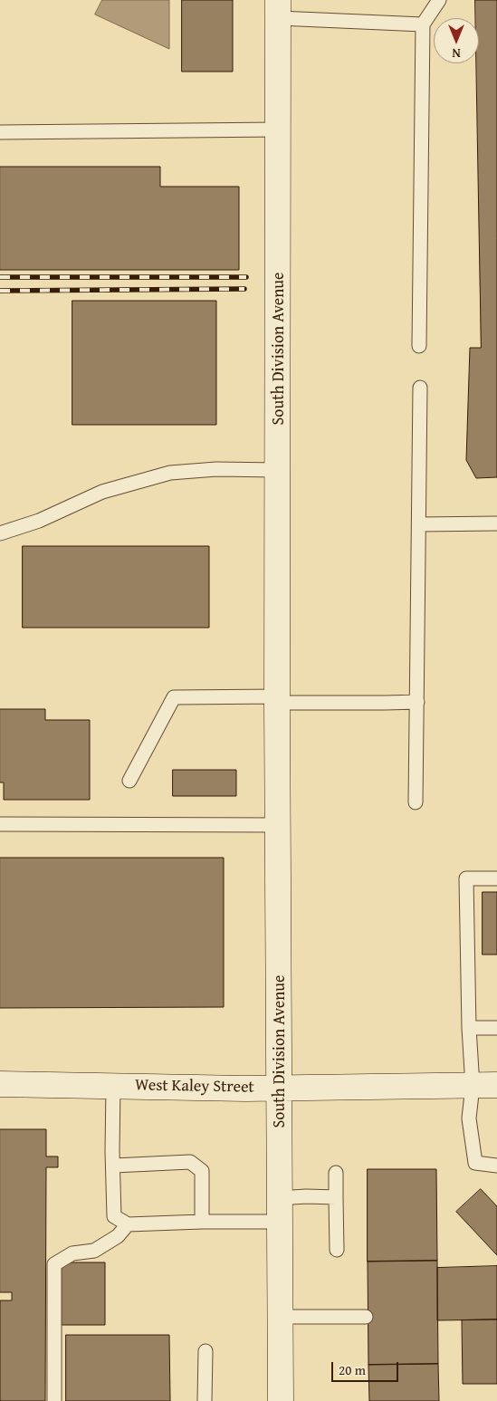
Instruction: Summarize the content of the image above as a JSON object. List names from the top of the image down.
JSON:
{
  "streets": {
    "street": ["South Division Avenue", "West Kaley Street"]
  },
  "crossings": [
    ["South Division Avenue", "West Kaley Street"]
  ],
  "scale_bar": "20 m",
  "north": "bottom"
}
